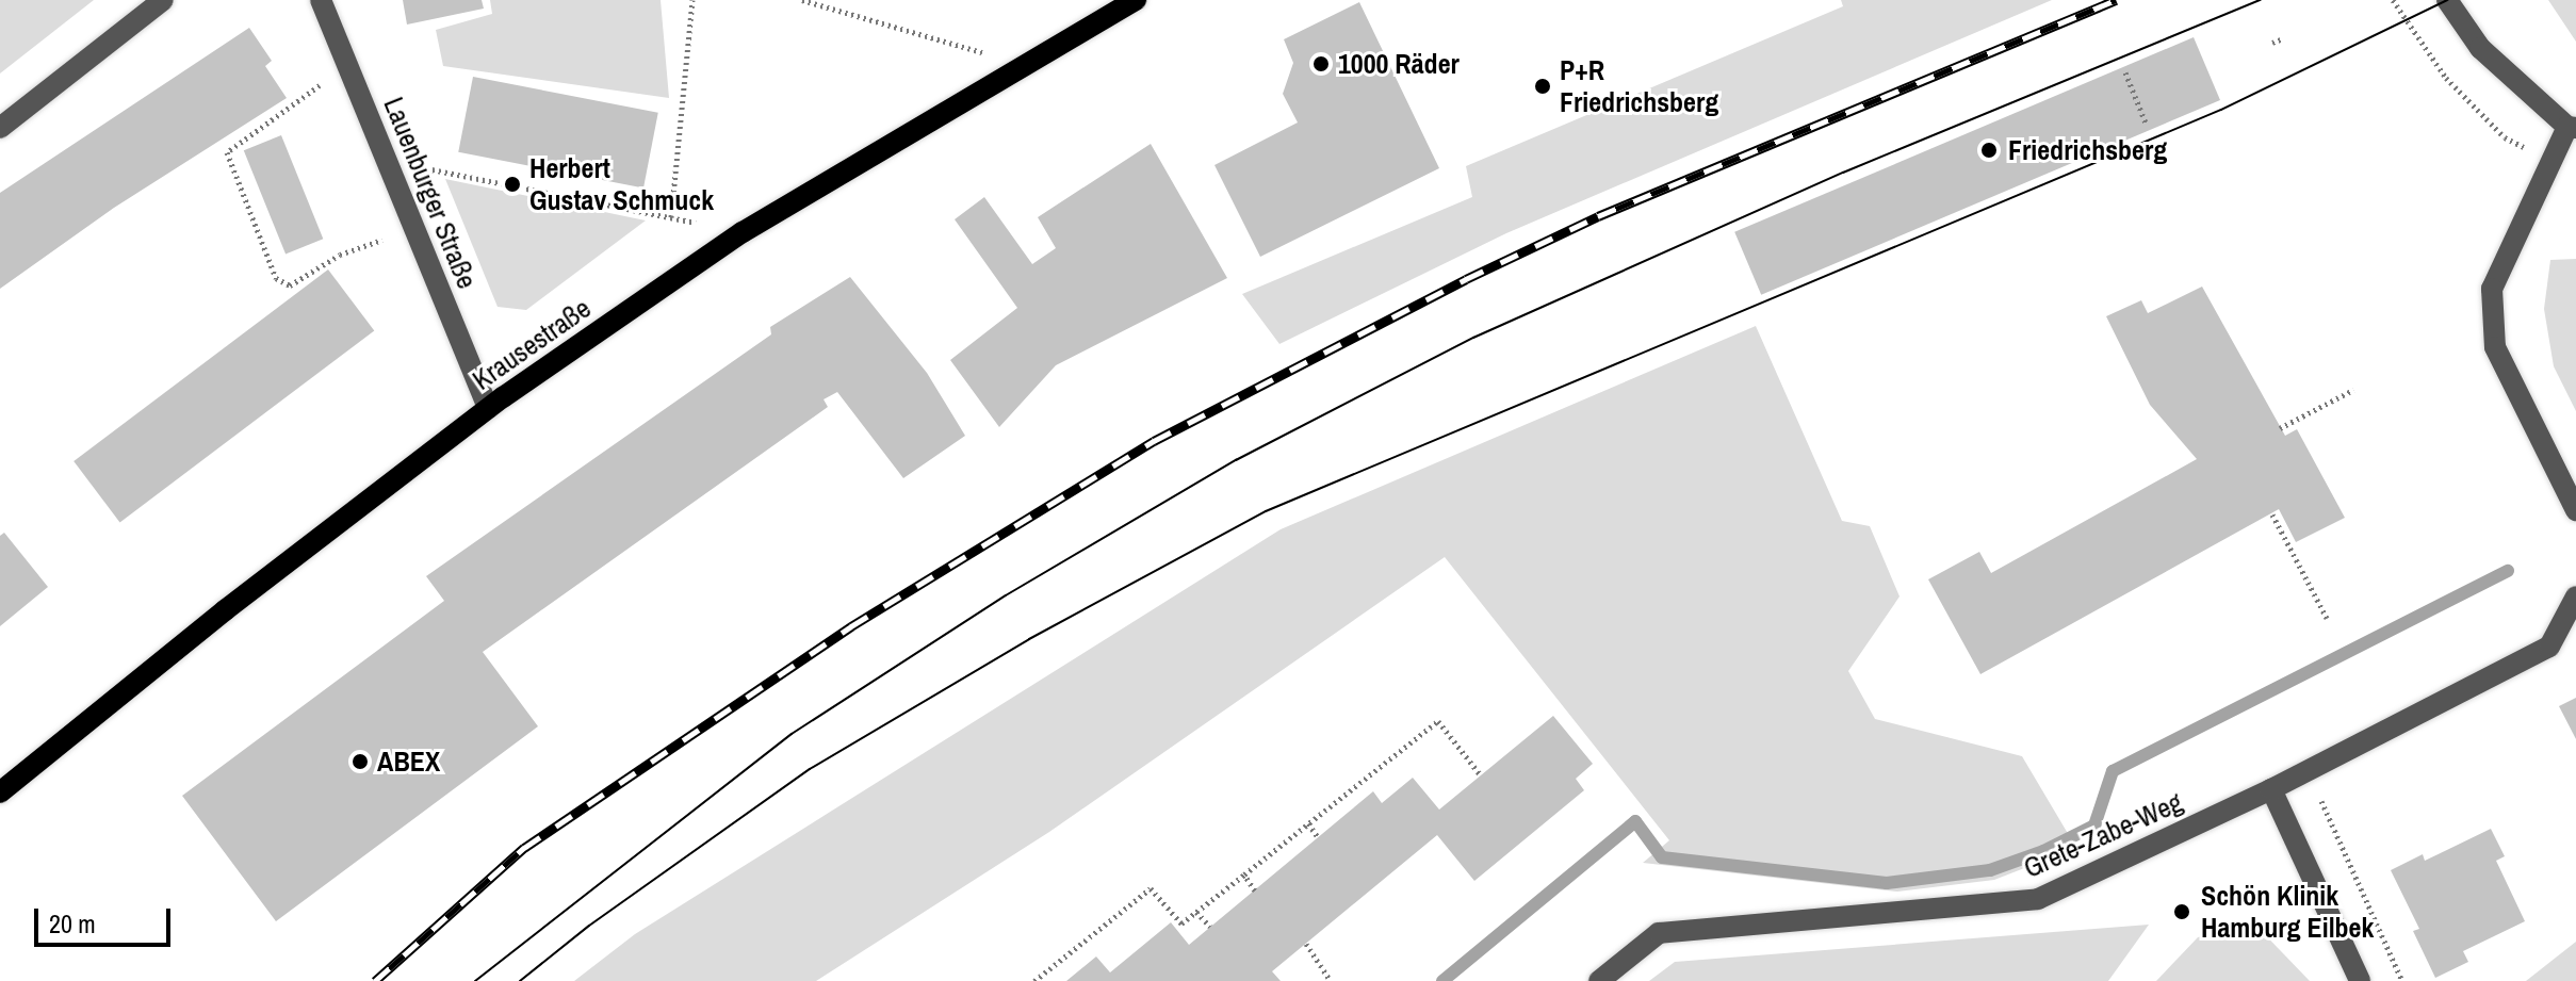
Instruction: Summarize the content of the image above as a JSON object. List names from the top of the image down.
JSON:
{
  "streets": {
    "main road": ["Krausestraße"],
    "street": ["Lauenburger Straße", "Grete-Zabe-Weg"]
  },
  "crossings": [
    ["Lauenburger Straße", "Krausestraße"]
  ],
  "places": [
    "1000 Räder",
    "P+R Friedrichsberg",
    "Friedrichsberg",
    "Herbert Gustav Schmuck",
    "ABEX",
    "Schön Klinik Hamburg Eilbek"
  ],
  "scale_bar": "20 m"
}
